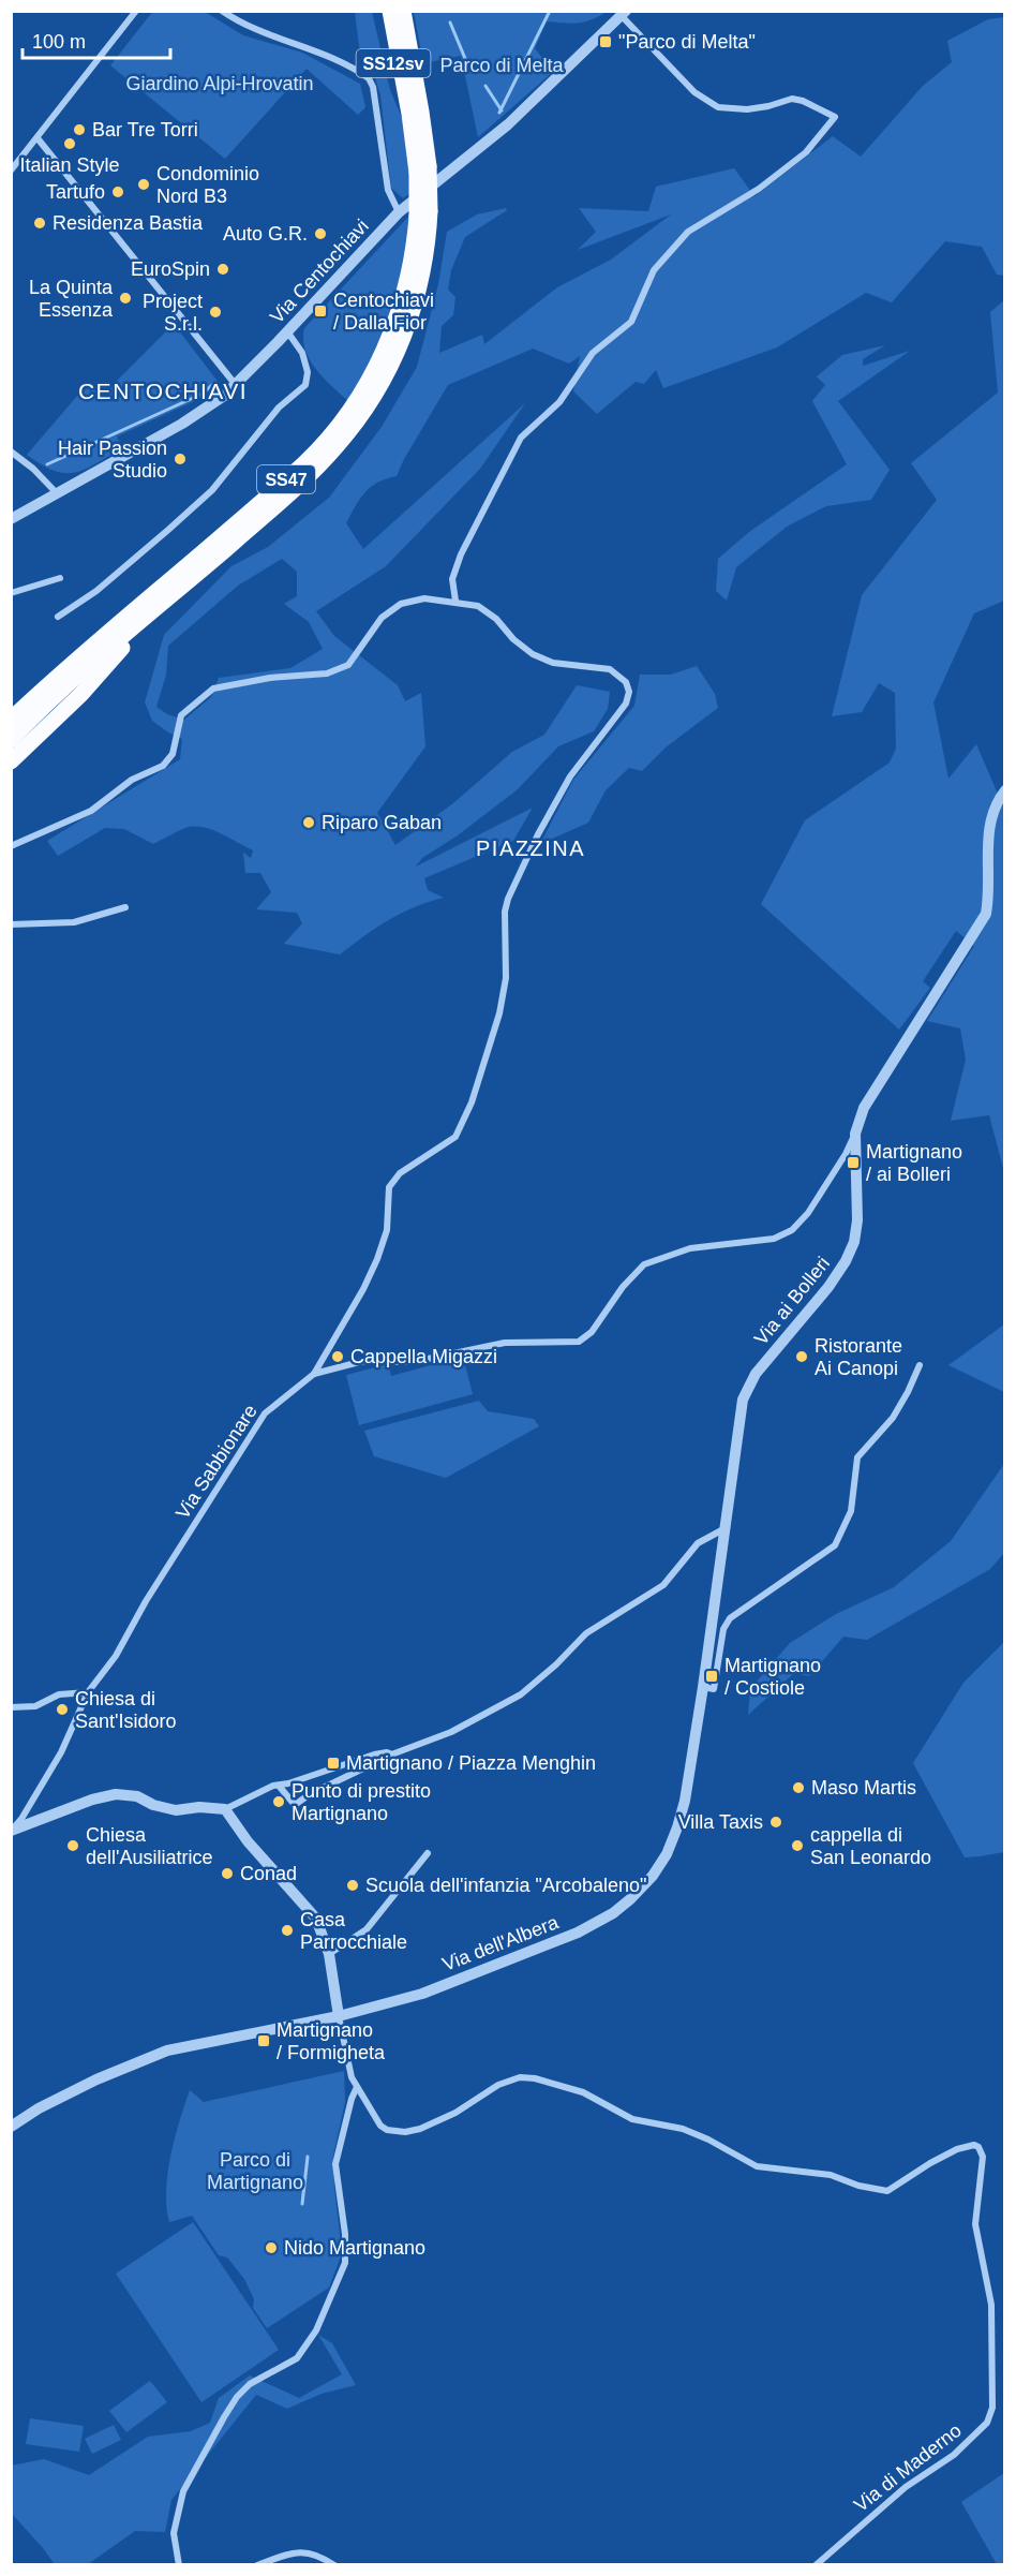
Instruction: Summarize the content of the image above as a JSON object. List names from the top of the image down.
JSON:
{
  "streets": {
    "highway": ["SS12sv", "SS47"],
    "street": [
      "Via Centochiavi",
      "Via ai Bolleri",
      "Via Sabbionare",
      "Via dell'Albera",
      "Via di Maderno"
    ]
  },
  "crossings": [
    ["SS12sv", "SS47"],
    ["Via ai Bolleri", "Via Sabbionare"],
    ["Via ai Bolleri", "Via dell'Albera"],
    ["Via dell'Albera", "Via di Maderno"]
  ],
  "districts": ["CENTOCHIAVI", "PIAZZINA"],
  "parks": ["Parco di Melta", "Giardino Alpi-Hrovatin", "Parco di Martignano"],
  "places": {
    "transit": [
      "\"Parco di Melta\"",
      "Centochiavi / Dalla Fior",
      "Martignano / ai Bolleri",
      "Martignano / Costiole",
      "Martignano / Piazza Menghin",
      "Martignano / Formigheta"
    ],
    "other": [
      "Bar Tre Torri",
      "Italian Style",
      "Condominio Nord B3",
      "Tartufo",
      "Residenza Bastia",
      "Auto G.R.",
      "EuroSpin",
      "La Quinta Essenza",
      "Project S.r.l.",
      "Hair Passion Studio",
      "Riparo Gaban",
      "Cappella Migazzi",
      "Ristorante Ai Canopi",
      "Chiesa di Sant'Isidoro",
      "Maso Martis",
      "Punto di prestito Martignano",
      "Villa Taxis",
      "Chiesa dell'Ausiliatrice",
      "cappella di San Leonardo",
      "Conad",
      "Scuola dell'infanzia \"Arcobaleno\"",
      "Casa Parrocchiale",
      "Nido Martignano"
    ]
  },
  "scale_bar": "100 m"
}
